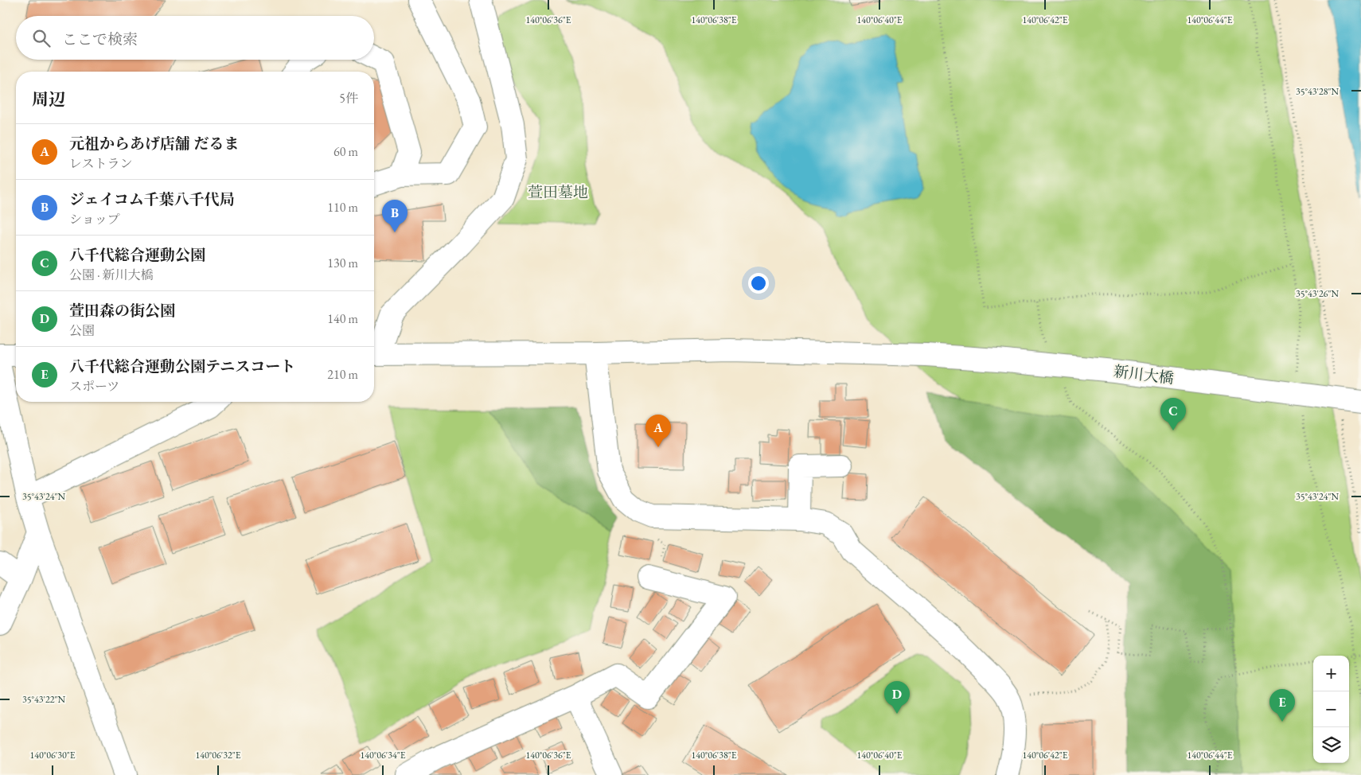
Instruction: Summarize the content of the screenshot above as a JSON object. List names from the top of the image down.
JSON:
{
  "streets": {
    "street": ["新川大橋"]
  },
  "parks": ["萱田墓地"],
  "page": {
    "search": "ここで検索",
    "heading": ["周辺", "5件"],
    "list": [
      {
        "mark": "A",
        "name": "元祖からあげ店舗 だるま",
        "note": "レストラン",
        "value": "60 m"
      },
      {
        "mark": "B",
        "name": "ジェイコム千葉八千代局",
        "note": "ショップ",
        "value": "110 m"
      },
      {
        "mark": "C",
        "name": "八千代総合運動公園",
        "note": "公園 · 新川大橋",
        "value": "130 m"
      },
      {
        "mark": "D",
        "name": "萱田森の街公園",
        "note": "公園",
        "value": "140 m"
      },
      {
        "mark": "E",
        "name": "八千代総合運動公園テニスコート",
        "note": "スポーツ",
        "value": "210 m"
      }
    ],
    "pins": [
      "B",
      "C",
      "A",
      "D",
      "E"
    ],
    "map_buttons": ["+", "−"]
  },
  "coordinates": [
    "140°06'36\"E",
    "140°06'38\"E",
    "140°06'40\"E",
    "140°06'42\"E",
    "140°06'44\"E",
    "35°43'28\"N",
    "35°43'26\"N",
    "35°43'24\"N",
    "35°43'22\"N",
    "140°06'30\"E",
    "140°06'32\"E",
    "140°06'34\"E"
  ]
}
